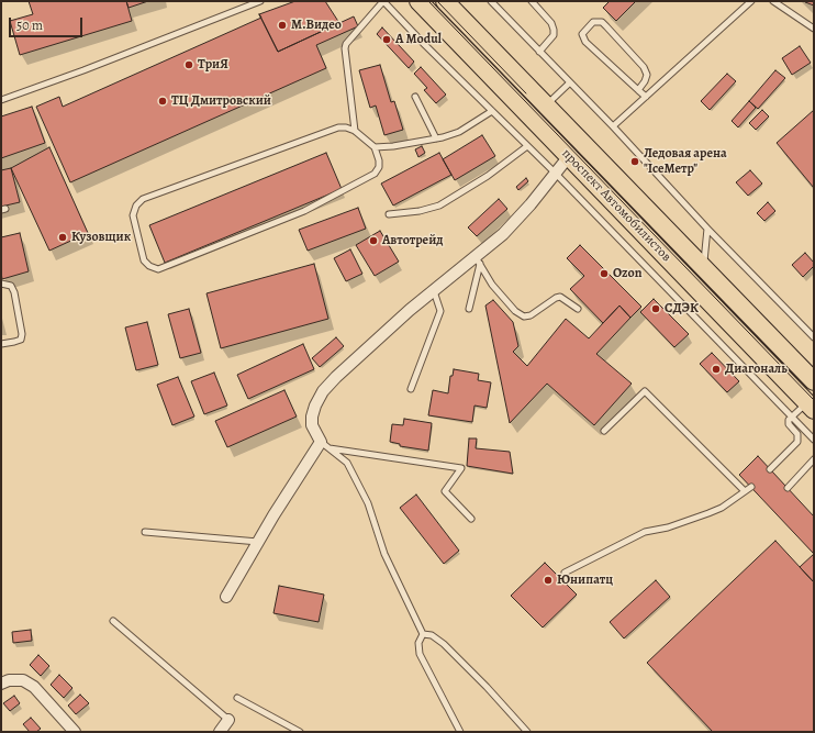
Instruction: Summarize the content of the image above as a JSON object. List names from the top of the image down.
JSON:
{
  "streets": {
    "main road": ["проспект Автомобилистов"]
  },
  "places": [
    "М.Видео",
    "A Modul",
    "ТриЯ",
    "ТЦ Дмитровский",
    "Ледовая арена \"IceМетр\"",
    "Кузовщик",
    "Автотрейд",
    "Ozon",
    "СДЭК",
    "Диагональ",
    "Юнипатц"
  ],
  "scale_bar": "50 m"
}
